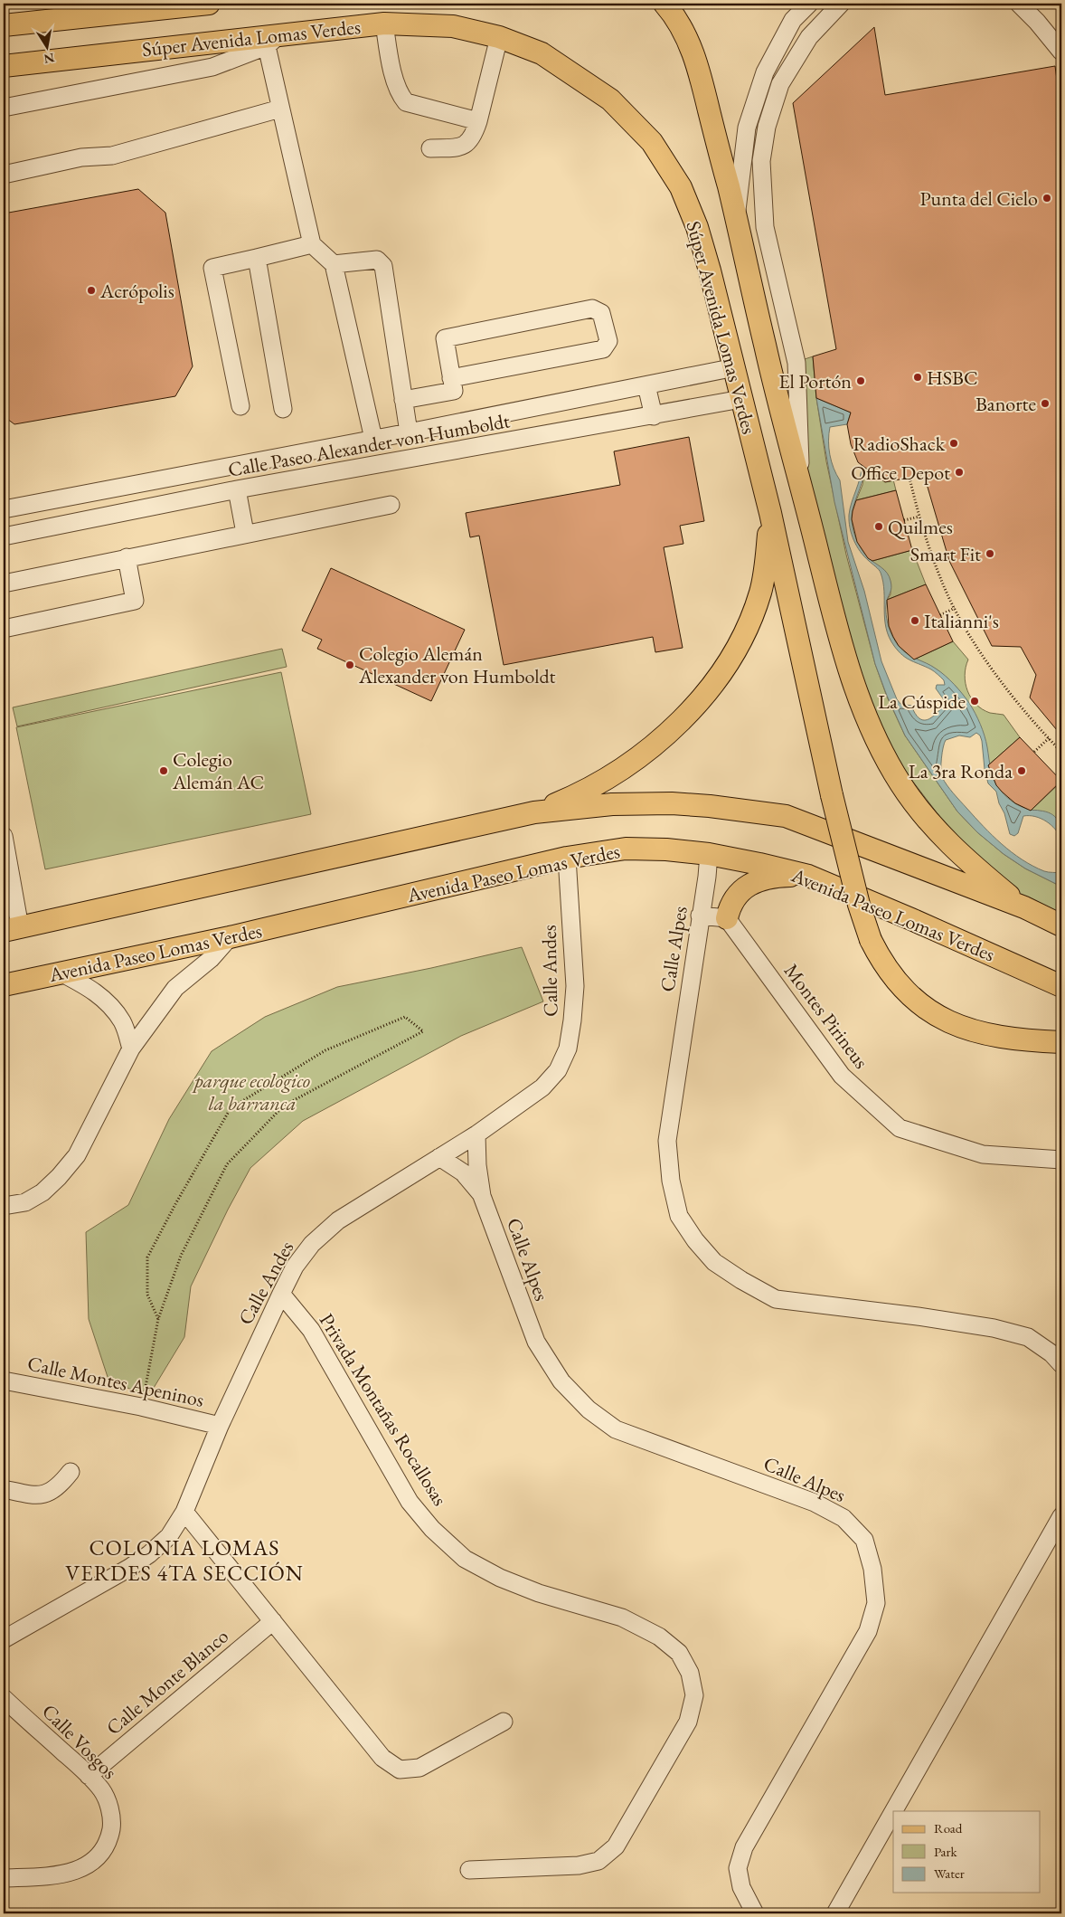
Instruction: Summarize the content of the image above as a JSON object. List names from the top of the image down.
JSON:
{
  "streets": {
    "main road": ["Súper Avenida Lomas Verdes", "Avenida Paseo Lomas Verdes"],
    "street": [
      "Calle Paseo Alexander von Humboldt",
      "Calle Alpes",
      "Calle Andes",
      "Montes Pirineus",
      "Calle Montes Apeninos",
      "Privada Montañas Rocallosas",
      "Calle Monte Blanco",
      "Calle Vosgos"
    ]
  },
  "crossings": [
    ["Súper Avenida Lomas Verdes", "Calle Paseo Alexander von Humboldt"],
    ["Avenida Paseo Lomas Verdes", "Calle Alpes"],
    ["Avenida Paseo Lomas Verdes", "Calle Andes"],
    ["Calle Alpes", "Calle Andes"],
    ["Calle Andes", "Calle Montes Apeninos"],
    ["Calle Andes", "Privada Montañas Rocallosas"],
    ["Calle Monte Blanco", "Calle Vosgos"]
  ],
  "districts": ["COLONIA LOMAS VERDES 4TA SECCIÓN"],
  "parks": ["parque ecologico la barranca"],
  "places": [
    "Punta del Cielo",
    "Acrópolis",
    "HSBC",
    "El Portón",
    "Banorte",
    "RadioShack",
    "Office Depot",
    "Quilmes",
    "Smart Fit",
    "Italianni's",
    "Colegio Alemán Alexander von Humboldt",
    "La Cúspide",
    "Colegio Alemán AC",
    "La 3ra Ronda"
  ],
  "legend": ["Road", "Park", "Water"],
  "north": "bottom"
}
